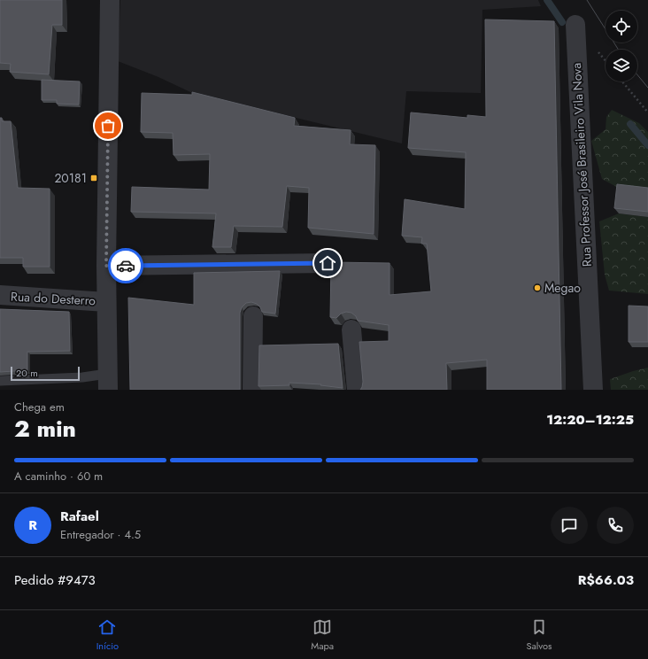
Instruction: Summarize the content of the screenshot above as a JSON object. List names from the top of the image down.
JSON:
{
  "streets": {
    "street": ["Rua Professor José Brasileiro Vila Nova", "Rua do Desterro"]
  },
  "places": {
    "transit": ["20181"],
    "other": ["Megao"]
  },
  "scale_bar": "20 m",
  "page": {
    "scale": "20 m",
    "heading": ["2 min", "Chega em", "12:20–12:25"],
    "panel": [
      "Rafael",
      "Entregador · 4.5",
      "Pedido #9473",
      "R$66.03"
    ],
    "bar": "A caminho · 60 m",
    "round": "R",
    "tabs": ["Início", "Mapa", "Salvos"]
  }
}
